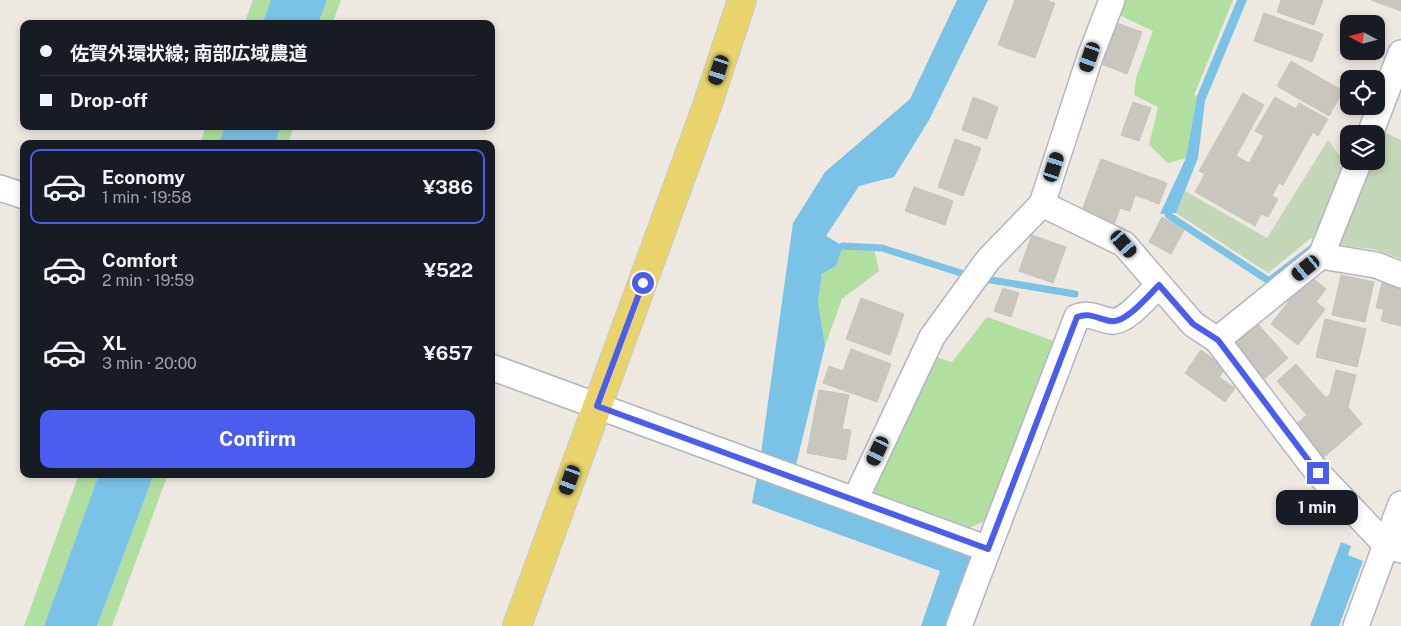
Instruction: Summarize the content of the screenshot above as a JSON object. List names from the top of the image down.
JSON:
{
  "north": "left",
  "page": {
    "banner": ["佐賀外環状線; 南部広域農道", "Drop-off"],
    "list": [
      {
        "name": "Economy",
        "note": "1 min · 19:58",
        "value": "¥386"
      },
      {
        "name": "Comfort",
        "note": "2 min · 19:59",
        "value": "¥522"
      },
      {
        "name": "XL",
        "note": "3 min · 20:00",
        "value": "¥657"
      }
    ],
    "buttons": "Confirm",
    "bubble": "1 min"
  }
}
